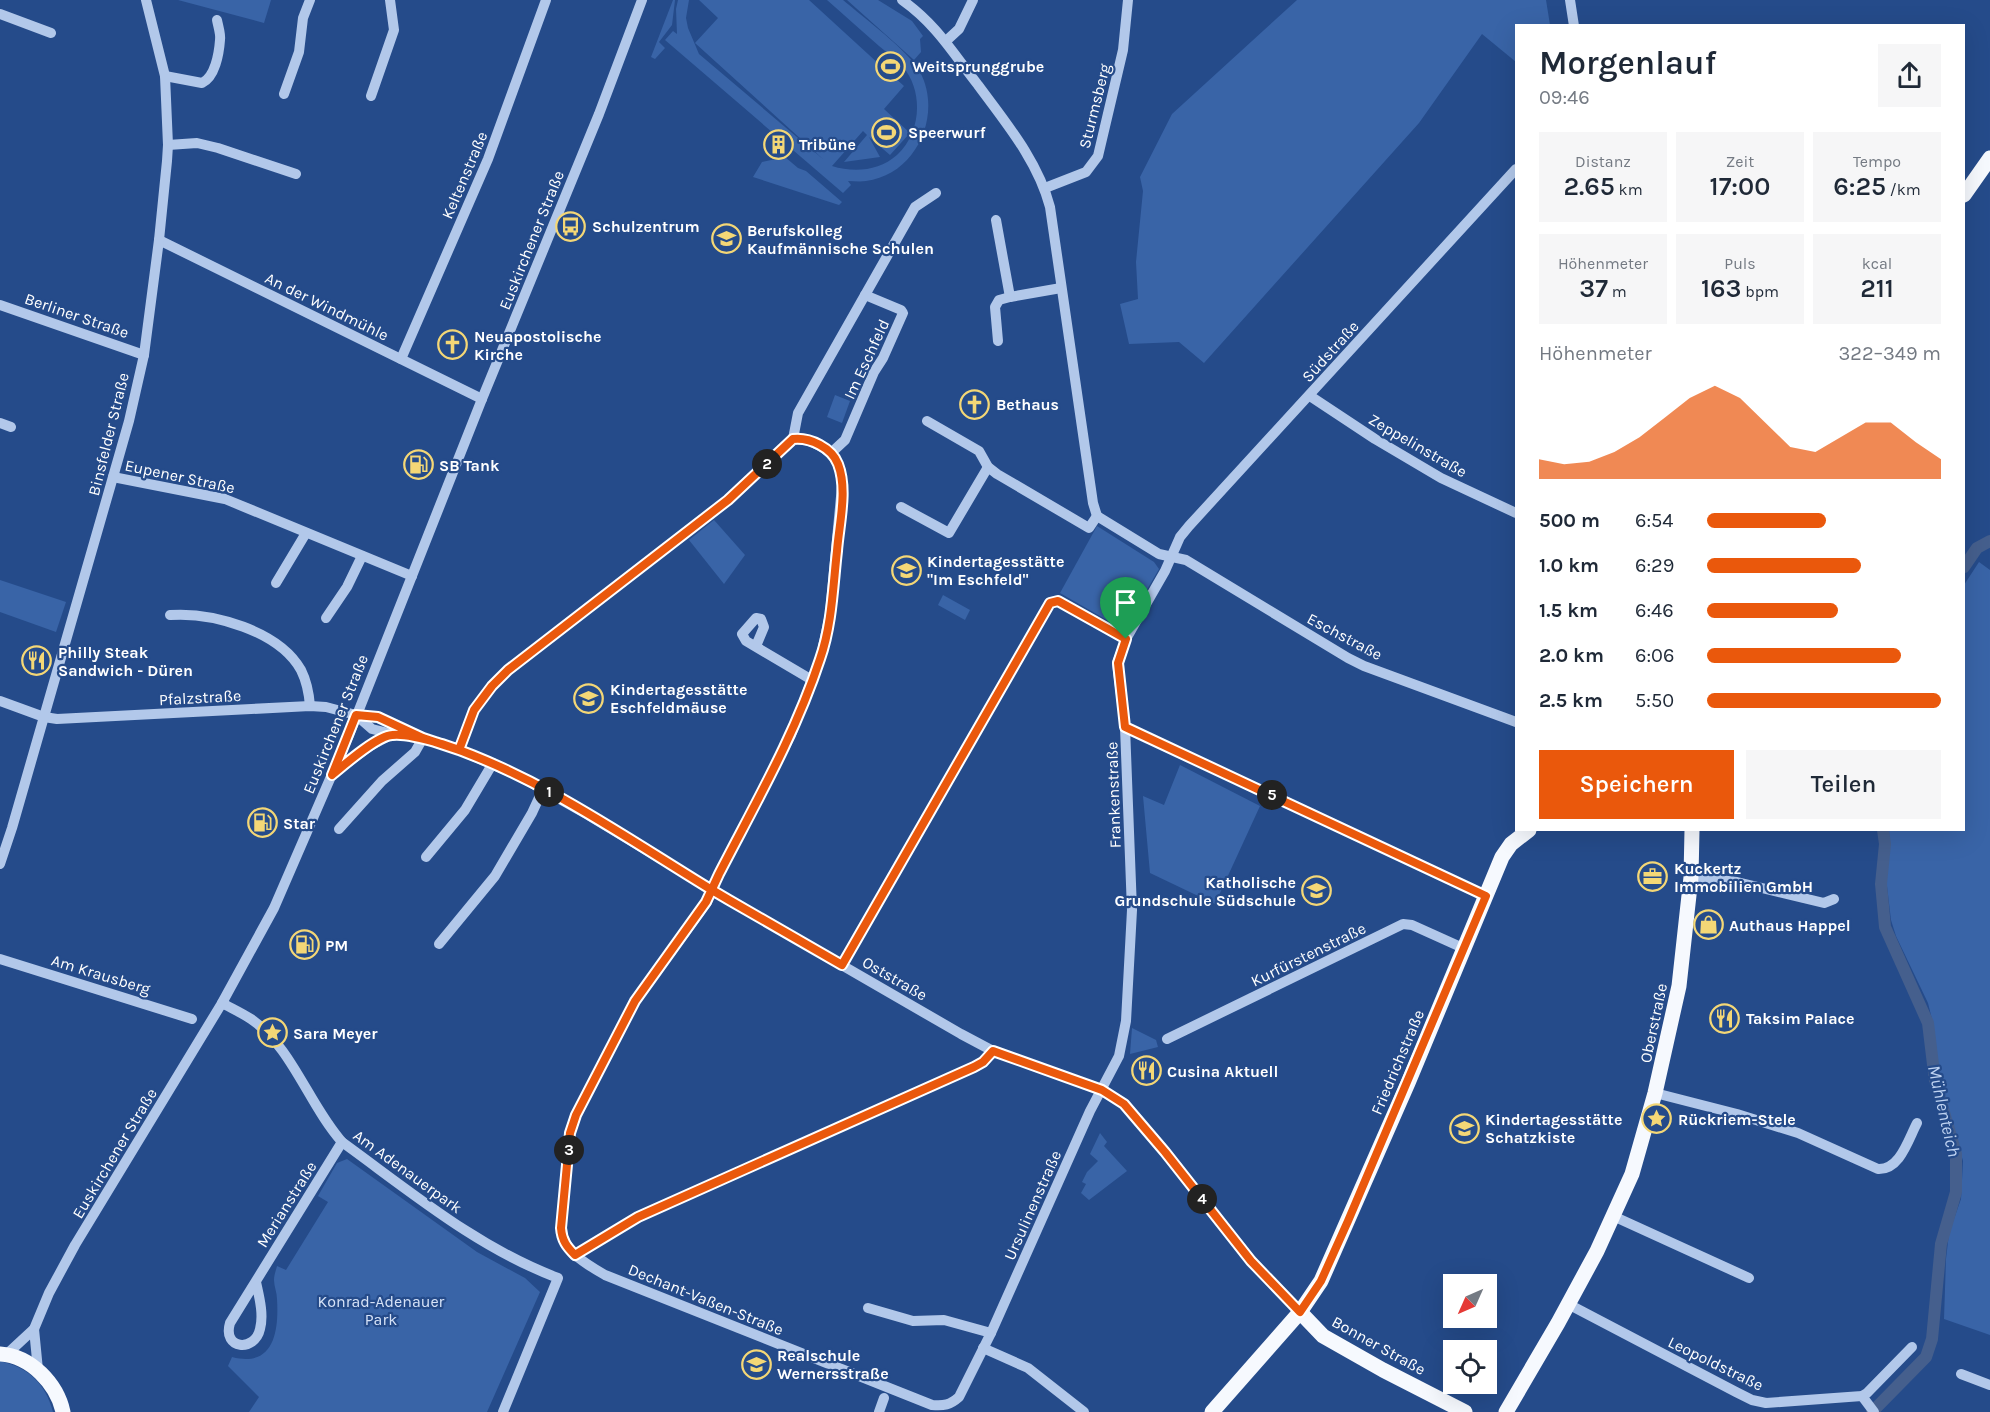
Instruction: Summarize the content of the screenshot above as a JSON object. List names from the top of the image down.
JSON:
{
  "streets": {
    "main road": ["Oberstraße", "Friedrichstraße", "Bonner Straße"],
    "street": [
      "Sturmsberg",
      "Keltenstraße",
      "Euskirchener Straße",
      "An der Windmühle",
      "Berliner Straße",
      "Südstraße",
      "Im Eschfeld",
      "Binsfelder Straße",
      "Zeppelinstraße",
      "Eupener Straße",
      "Eschstraße",
      "Pfalzstraße",
      "Frankenstraße",
      "Kurfürstenstraße",
      "Am Krausberg",
      "Oststraße",
      "Am Adenauerpark",
      "Merianstraße",
      "Ursulinenstraße",
      "Dechant-Vaßen-Straße",
      "Leopoldstraße"
    ]
  },
  "crossings": [
    ["Keltenstraße", "An der Windmühle"],
    ["Euskirchener Straße", "An der Windmühle"],
    ["Euskirchener Straße", "Eupener Straße"],
    ["Euskirchener Straße", "Pfalzstraße"],
    ["Euskirchener Straße", "Oststraße"],
    ["Euskirchener Straße", "Am Adenauerpark"],
    ["An der Windmühle", "Binsfelder Straße"],
    ["Berliner Straße", "Binsfelder Straße"],
    ["Südstraße", "Zeppelinstraße"],
    ["Südstraße", "Eschstraße"],
    ["Südstraße", "Frankenstraße"],
    ["Binsfelder Straße", "Eupener Straße"],
    ["Binsfelder Straße", "Pfalzstraße"],
    ["Pfalzstraße", "Oststraße"],
    ["Frankenstraße", "Oststraße"],
    ["Frankenstraße", "Ursulinenstraße"],
    ["Frankenstraße", "Bonner Straße"],
    ["Kurfürstenstraße", "Friedrichstraße"],
    ["Oststraße", "Ursulinenstraße"],
    ["Oststraße", "Dechant-Vaßen-Straße"],
    ["Oststraße", "Bonner Straße"],
    ["Oberstraße", "Leopoldstraße"],
    ["Friedrichstraße", "Bonner Straße"],
    ["Am Adenauerpark", "Merianstraße"],
    ["Ursulinenstraße", "Dechant-Vaßen-Straße"],
    ["Ursulinenstraße", "Bonner Straße"]
  ],
  "water": ["Mühlenteich"],
  "parks": ["Konrad-Adenauer Park"],
  "places": {
    "sports": ["Weitsprunggrube", "Speerwurf"],
    "building": ["Tribüne"],
    "bus stop": ["Schulzentrum"],
    "school or university": [
      "Berufskolleg Kaufmännische Schulen",
      "Kindertagesstätte \"Im Eschfeld\"",
      "Kindertagesstätte Eschfeldmäuse",
      "Katholische Grundschule Südschule",
      "Kindertagesstätte Schatzkiste",
      "Realschule Wernersstraße"
    ],
    "church": ["Neuapostolische Kirche", "Bethaus"],
    "fuel station": ["SB Tank", "Star", "PM"],
    "restaurant": ["Philly Steak Sandwich - Düren", "Taksim Palace", "Cusina Aktuell"],
    "office": ["Kuckertz Immobilien GmbH"],
    "shop": ["Authaus Happel"],
    "place": ["Sara Meyer", "Rückriem-Stele"]
  },
  "north": "bottom left",
  "page": {
    "heading": ["Morgenlauf", "09:46"],
    "stats": [
      ["Distanz", "2.65 km"],
      ["Zeit", "17:00"],
      ["Tempo", "6:25 /km"],
      ["Höhenmeter", "37 m"],
      ["Puls", "163 bpm"],
      ["kcal", "211"]
    ],
    "chart": ["Höhenmeter", "322–349 m"],
    "pins": [
      "2",
      "1",
      "5",
      "3",
      "4"
    ],
    "list": [
      {
        "name": "500 m",
        "note": "6:54"
      },
      {
        "name": "1.0 km",
        "note": "6:29"
      },
      {
        "name": "1.5 km",
        "note": "6:46"
      },
      {
        "name": "2.0 km",
        "note": "6:06"
      },
      {
        "name": "2.5 km",
        "note": "5:50"
      }
    ],
    "buttons": ["Speichern", "Teilen"]
  }
}
